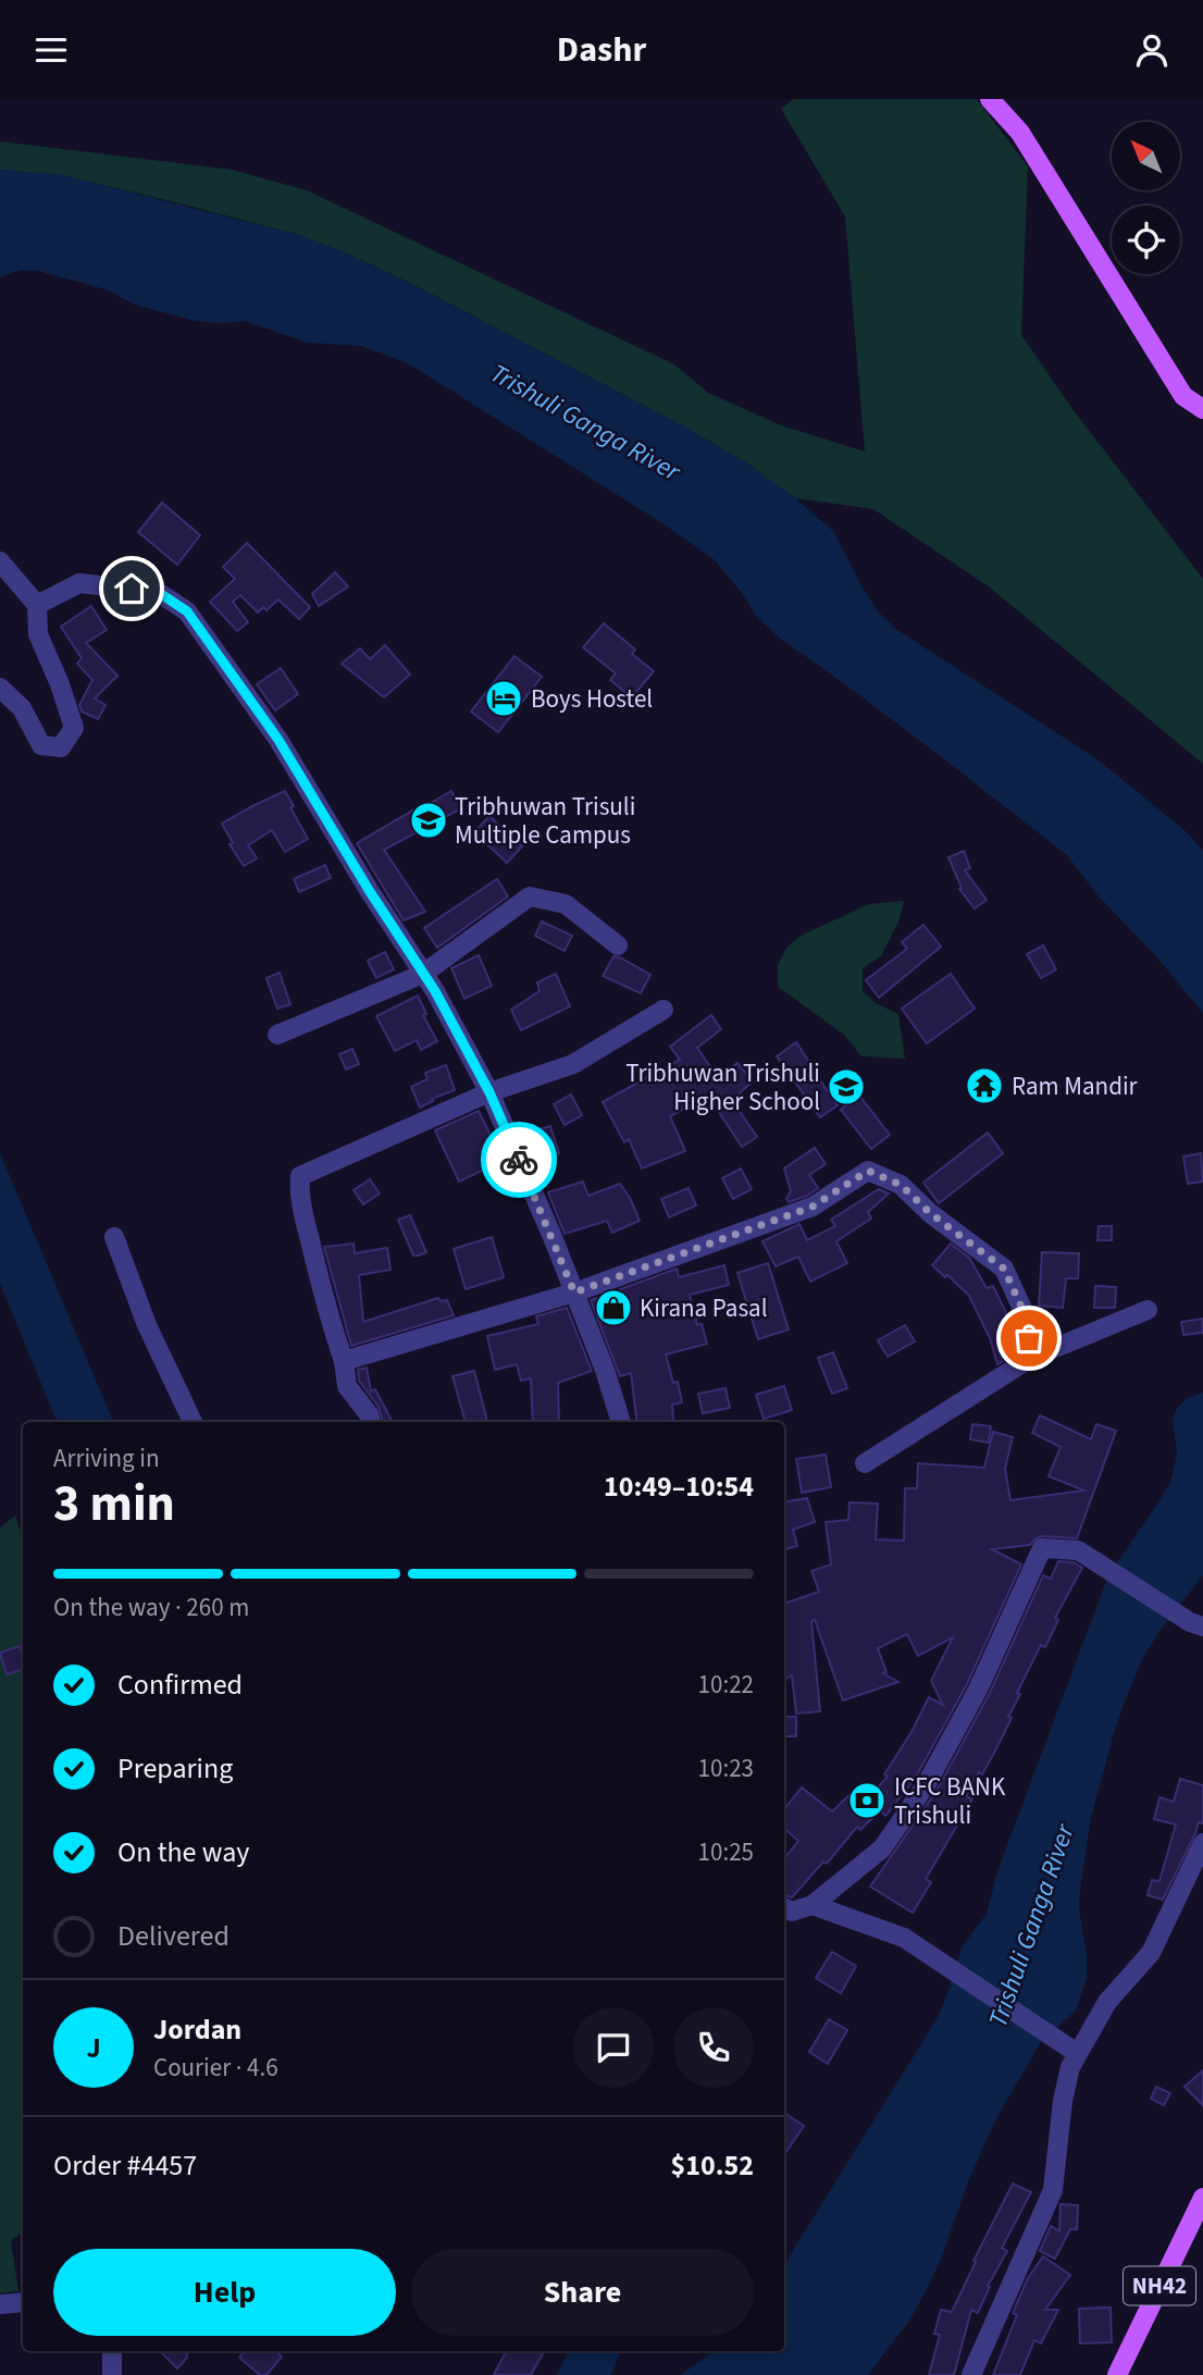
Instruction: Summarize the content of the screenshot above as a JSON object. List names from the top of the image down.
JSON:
{
  "streets": {
    "main road": ["NH42"]
  },
  "water": ["Trishuli Ganga River"],
  "places": {
    "hotel": ["Boys Hostel"],
    "school or university": ["Tribhuwan Trisuli Multiple Campus", "Tribhuwan Trishuli Higher School"],
    "temple": ["Ram Mandir"],
    "shop": ["Kirana Pasal"],
    "bank": ["ICFC BANK Trishuli"]
  },
  "north": "top left",
  "page": {
    "header": "Dashr",
    "heading": ["3 min", "Arriving in", "10:49–10:54"],
    "panel": [
      "Jordan",
      "Courier · 4.6",
      "Order #4457",
      "$10.52"
    ],
    "bar": "On the way · 260 m",
    "list": [
      ["Confirmed", "10:22"],
      ["Preparing", "10:23"],
      ["On the way", "10:25"],
      "Delivered"
    ],
    "round": "J",
    "buttons": ["Help", "Share"]
  }
}
